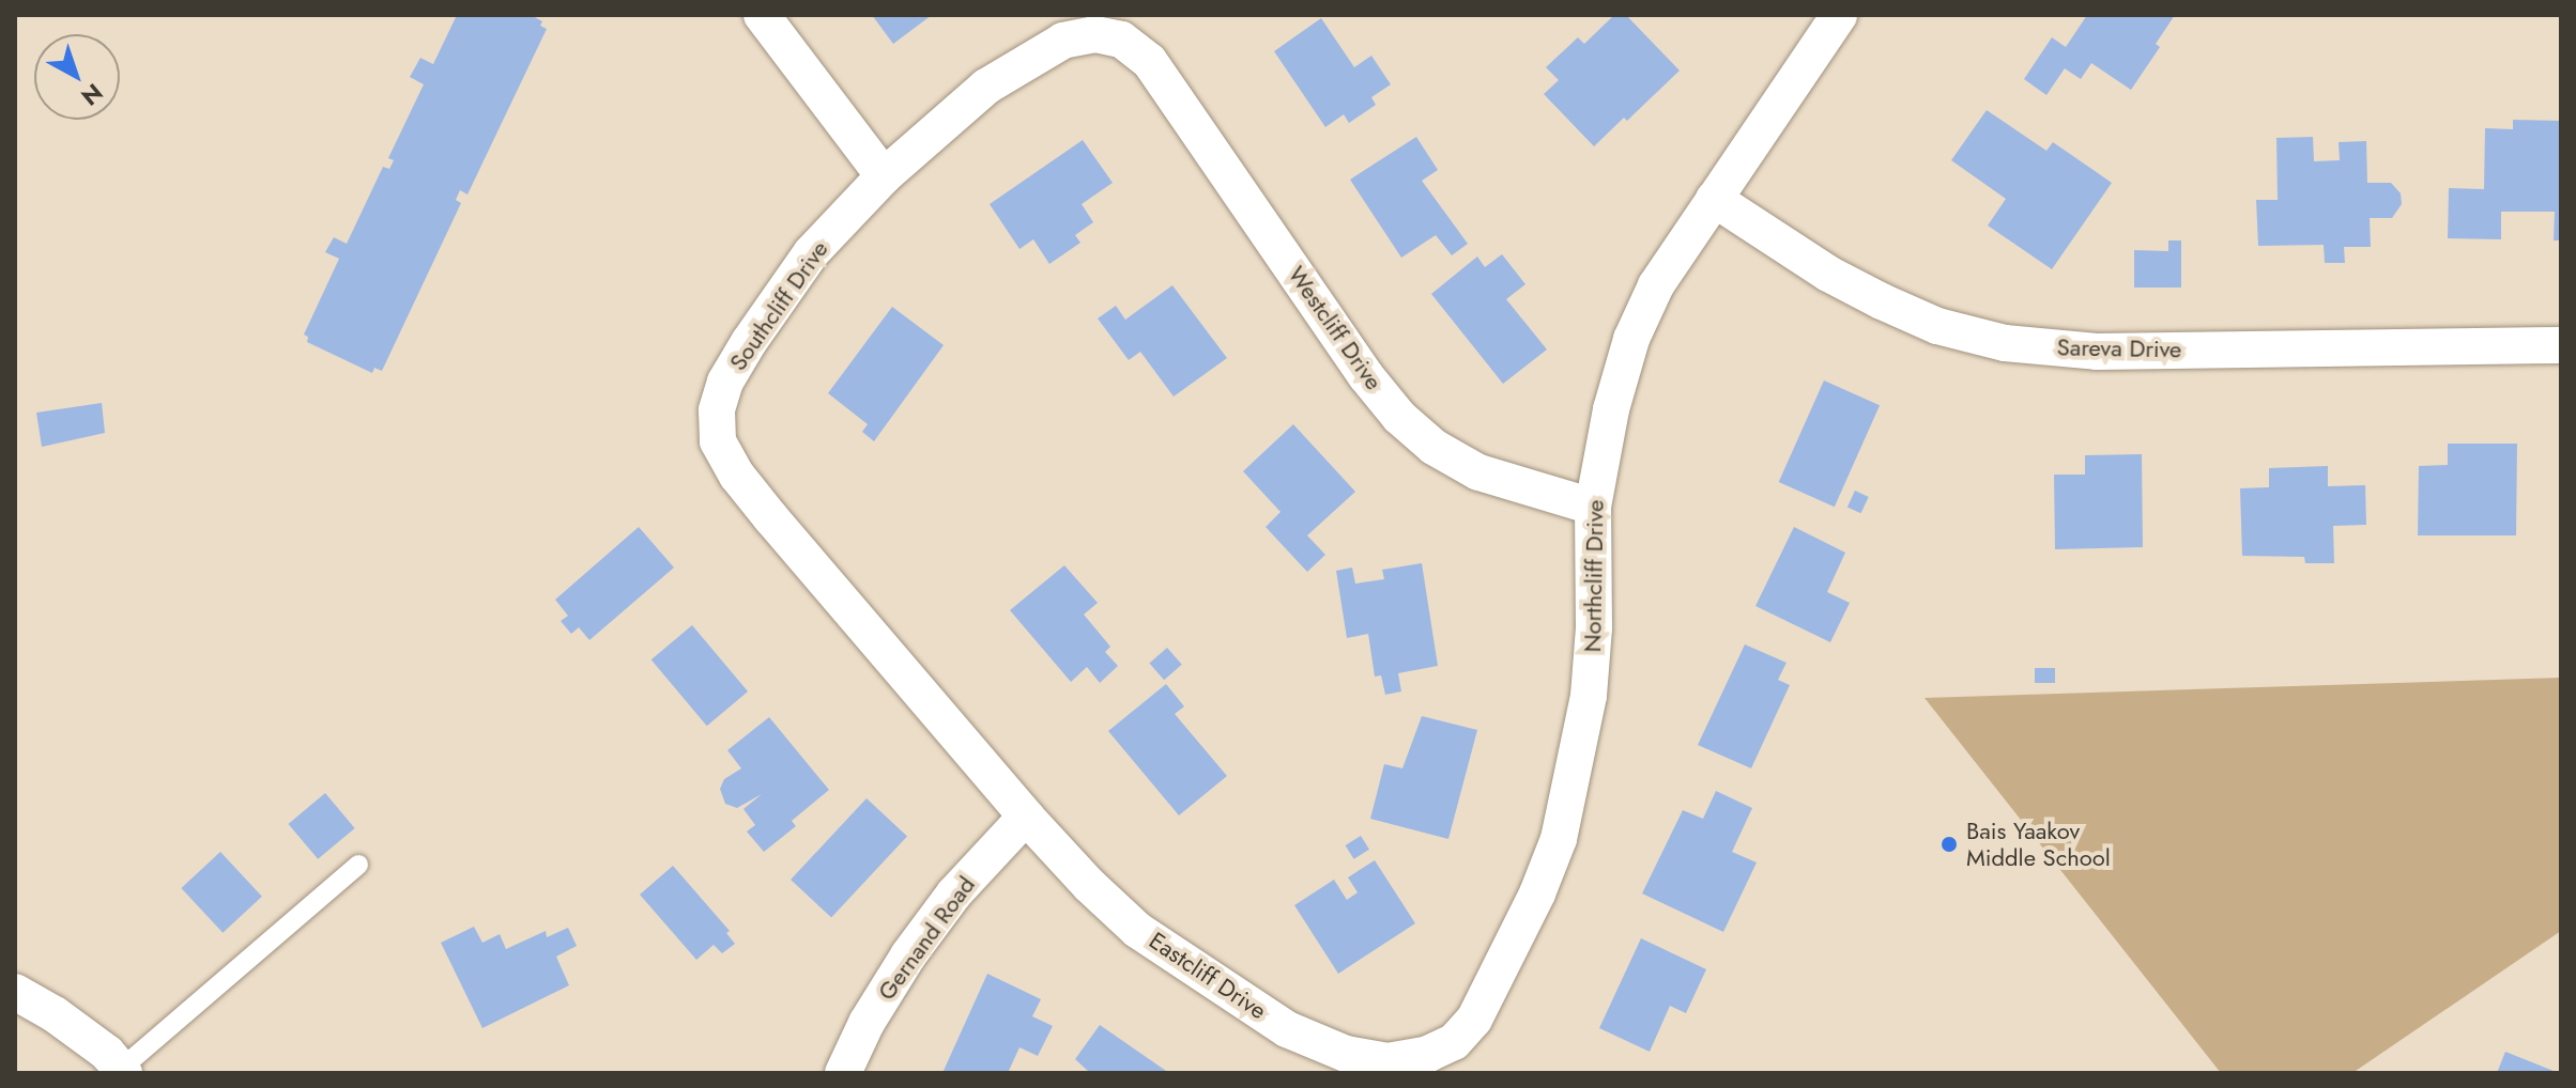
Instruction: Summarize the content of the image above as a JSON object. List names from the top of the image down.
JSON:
{
  "streets": {
    "street": [
      "Southcliff Drive",
      "Westcliff Drive",
      "Sareva Drive",
      "Northcliff Drive",
      "Gernand Road",
      "Eastcliff Drive"
    ]
  },
  "crossings": [
    ["Southcliff Drive", "Westcliff Drive"],
    ["Southcliff Drive", "Gernand Road"],
    ["Southcliff Drive", "Eastcliff Drive"],
    ["Westcliff Drive", "Northcliff Drive"],
    ["Sareva Drive", "Northcliff Drive"],
    ["Northcliff Drive", "Eastcliff Drive"],
    ["Gernand Road", "Eastcliff Drive"]
  ],
  "places": ["Bais Yaakov Middle School"],
  "north": "bottom right"
}
